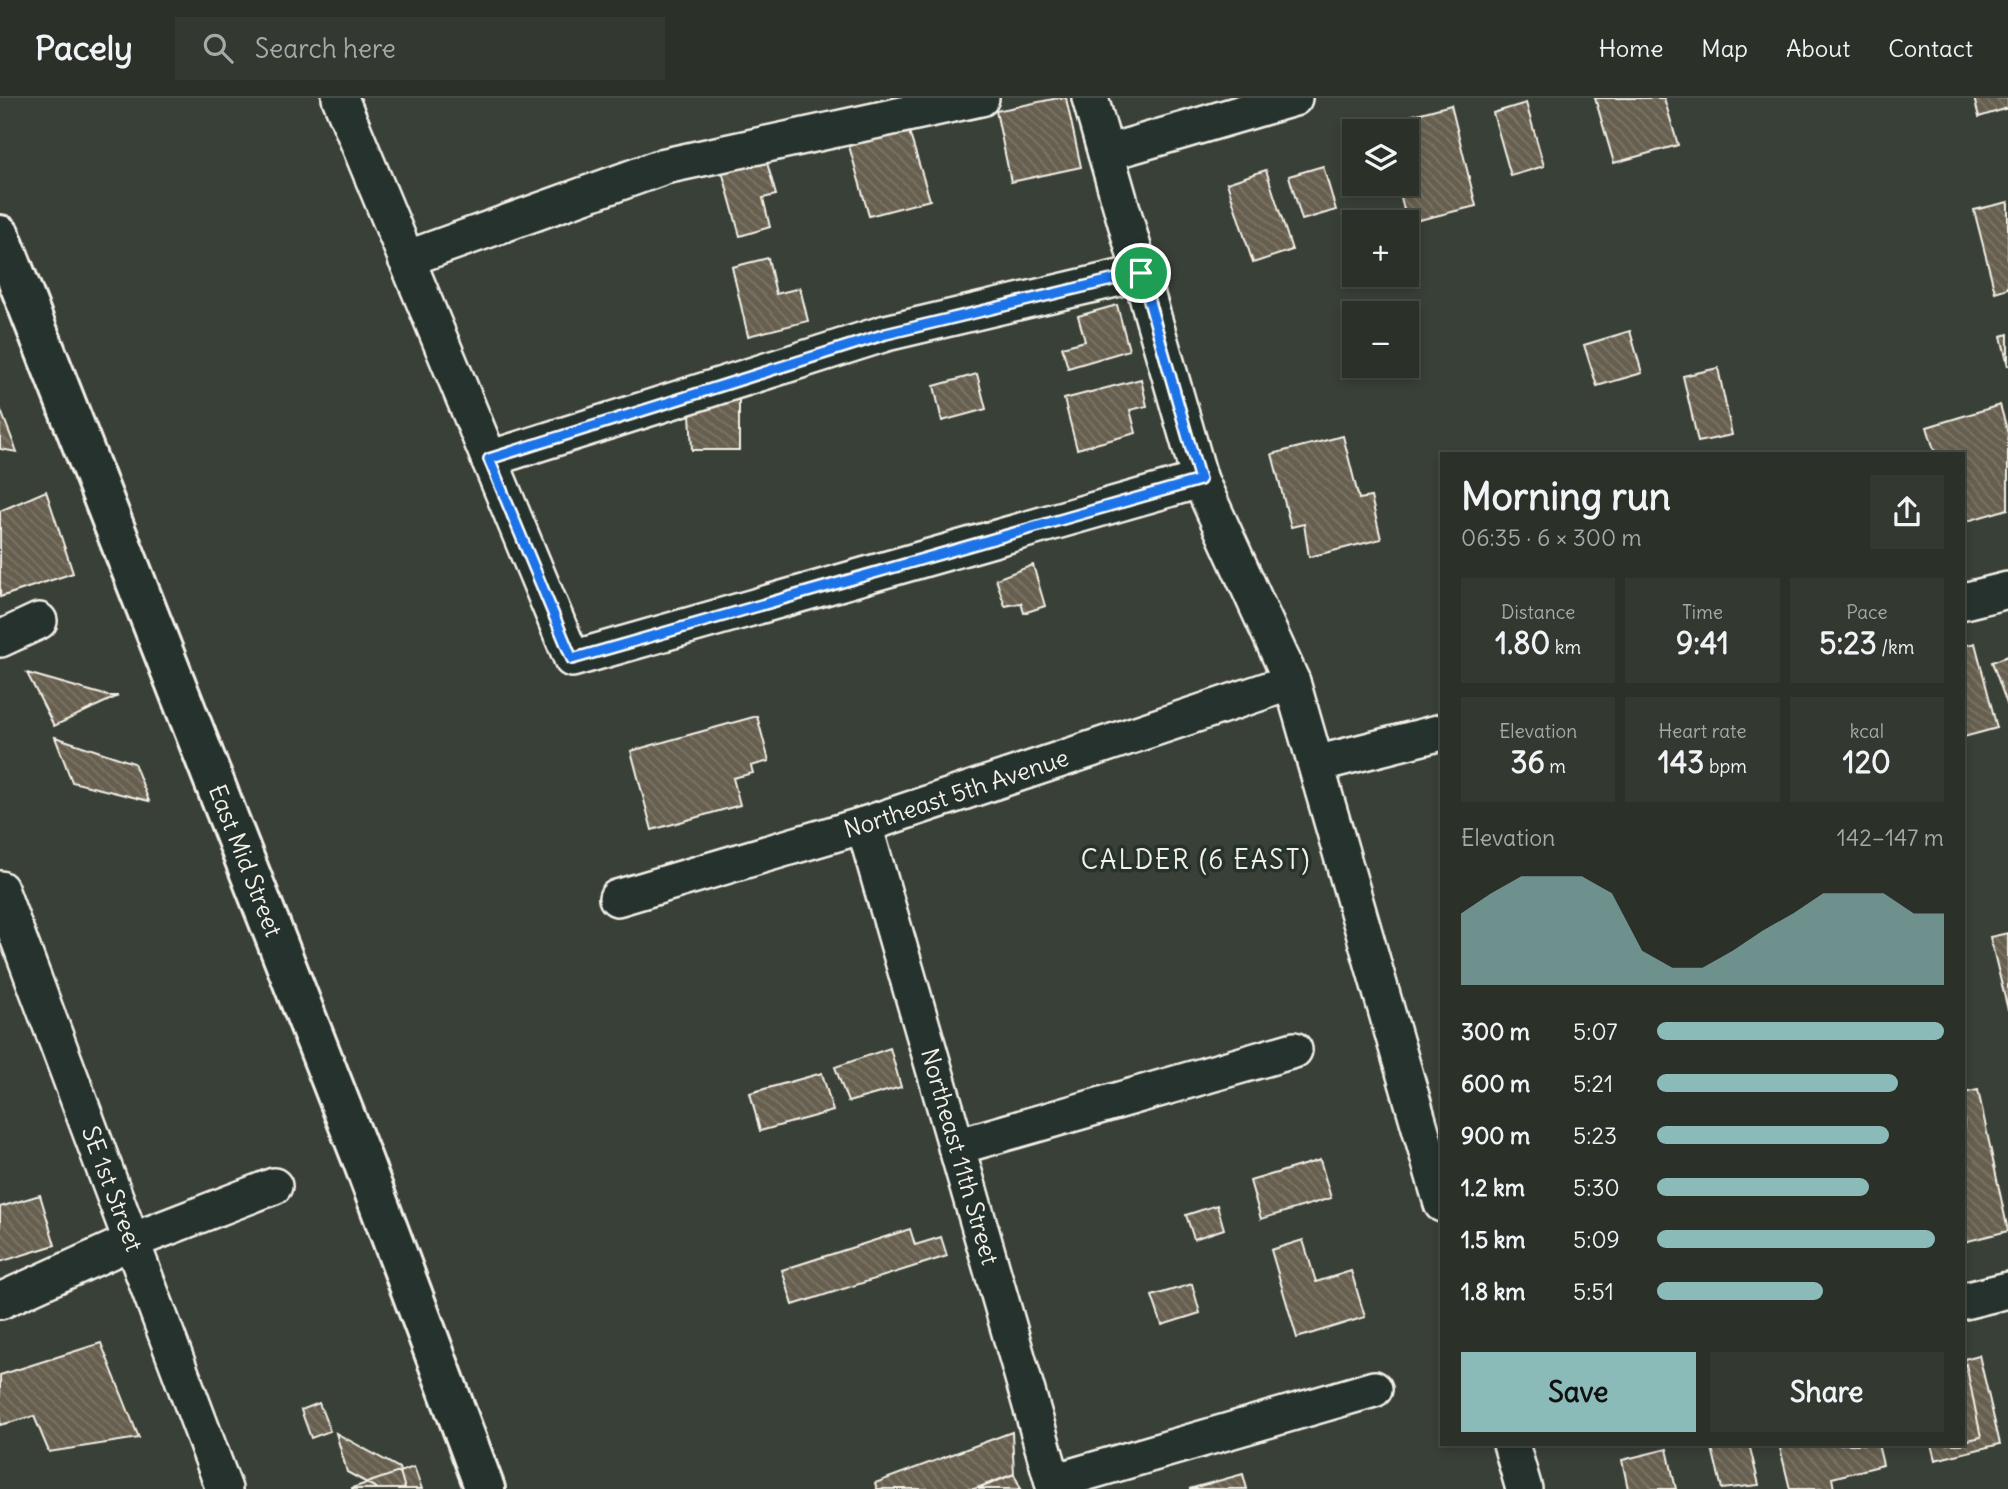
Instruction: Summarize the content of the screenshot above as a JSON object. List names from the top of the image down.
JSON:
{
  "streets": {
    "street": [
      "Northeast 5th Avenue",
      "East Mid Street",
      "Northeast 11th Street",
      "SE 1st Street"
    ]
  },
  "crossings": [
    ["Northeast 5th Avenue", "Northeast 11th Street"]
  ],
  "districts": ["CALDER (6 EAST)"],
  "page": {
    "header": "Pacely",
    "search": "Search here",
    "nav": [
      "Home",
      "Map",
      "About",
      "Contact"
    ],
    "map_buttons": ["+", "−"],
    "heading": ["Morning run", "06:35 · 6 × 300 m"],
    "stats": [
      ["Distance", "1.80 km"],
      ["Time", "9:41"],
      ["Pace", "5:23 /km"],
      ["Elevation", "36 m"],
      ["Heart rate", "143 bpm"],
      ["kcal", "120"]
    ],
    "chart": ["Elevation", "142–147 m"],
    "list": [
      {
        "name": "300 m",
        "note": "5:07"
      },
      {
        "name": "600 m",
        "note": "5:21"
      },
      {
        "name": "900 m",
        "note": "5:23"
      },
      {
        "name": "1.2 km",
        "note": "5:30"
      },
      {
        "name": "1.5 km",
        "note": "5:09"
      },
      {
        "name": "1.8 km",
        "note": "5:51"
      }
    ],
    "buttons": ["Save", "Share"]
  }
}
